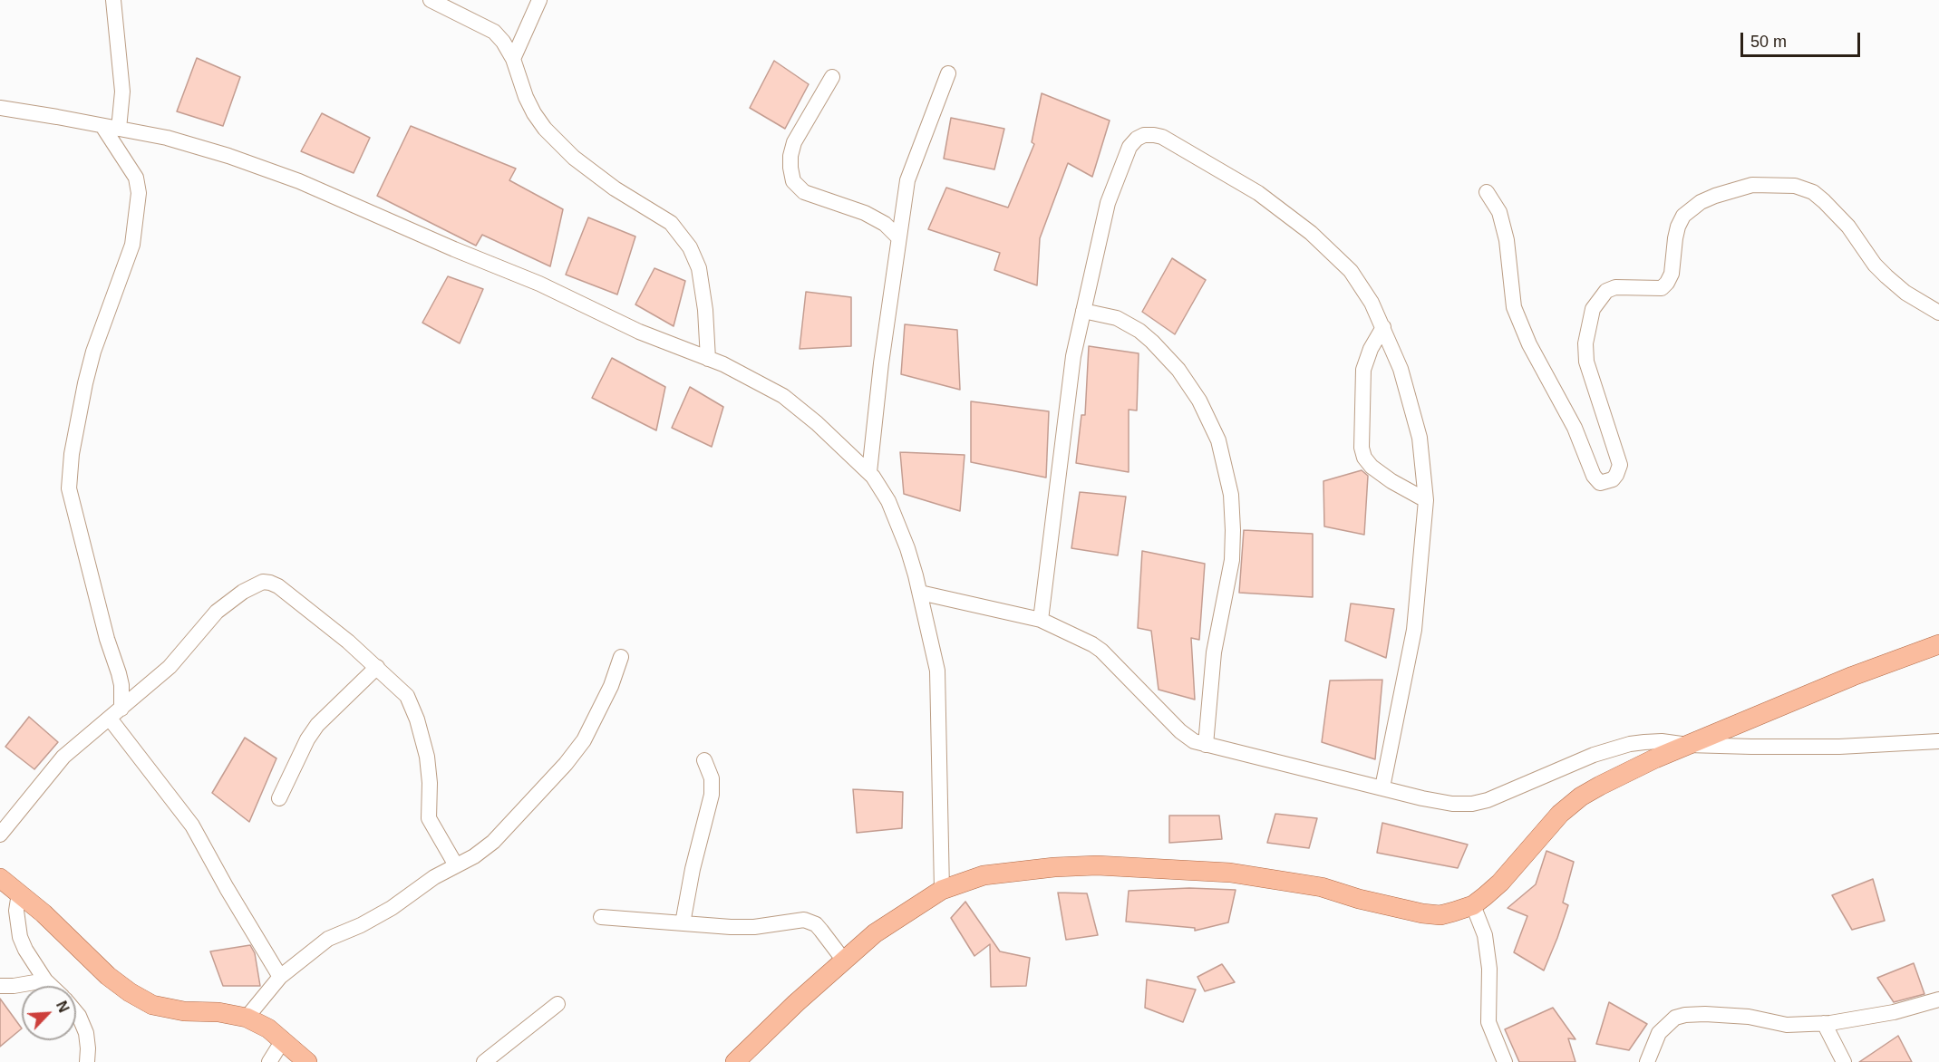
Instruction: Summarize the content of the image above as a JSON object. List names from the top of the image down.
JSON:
{
  "scale_bar": "50 m",
  "north": "top right"
}
